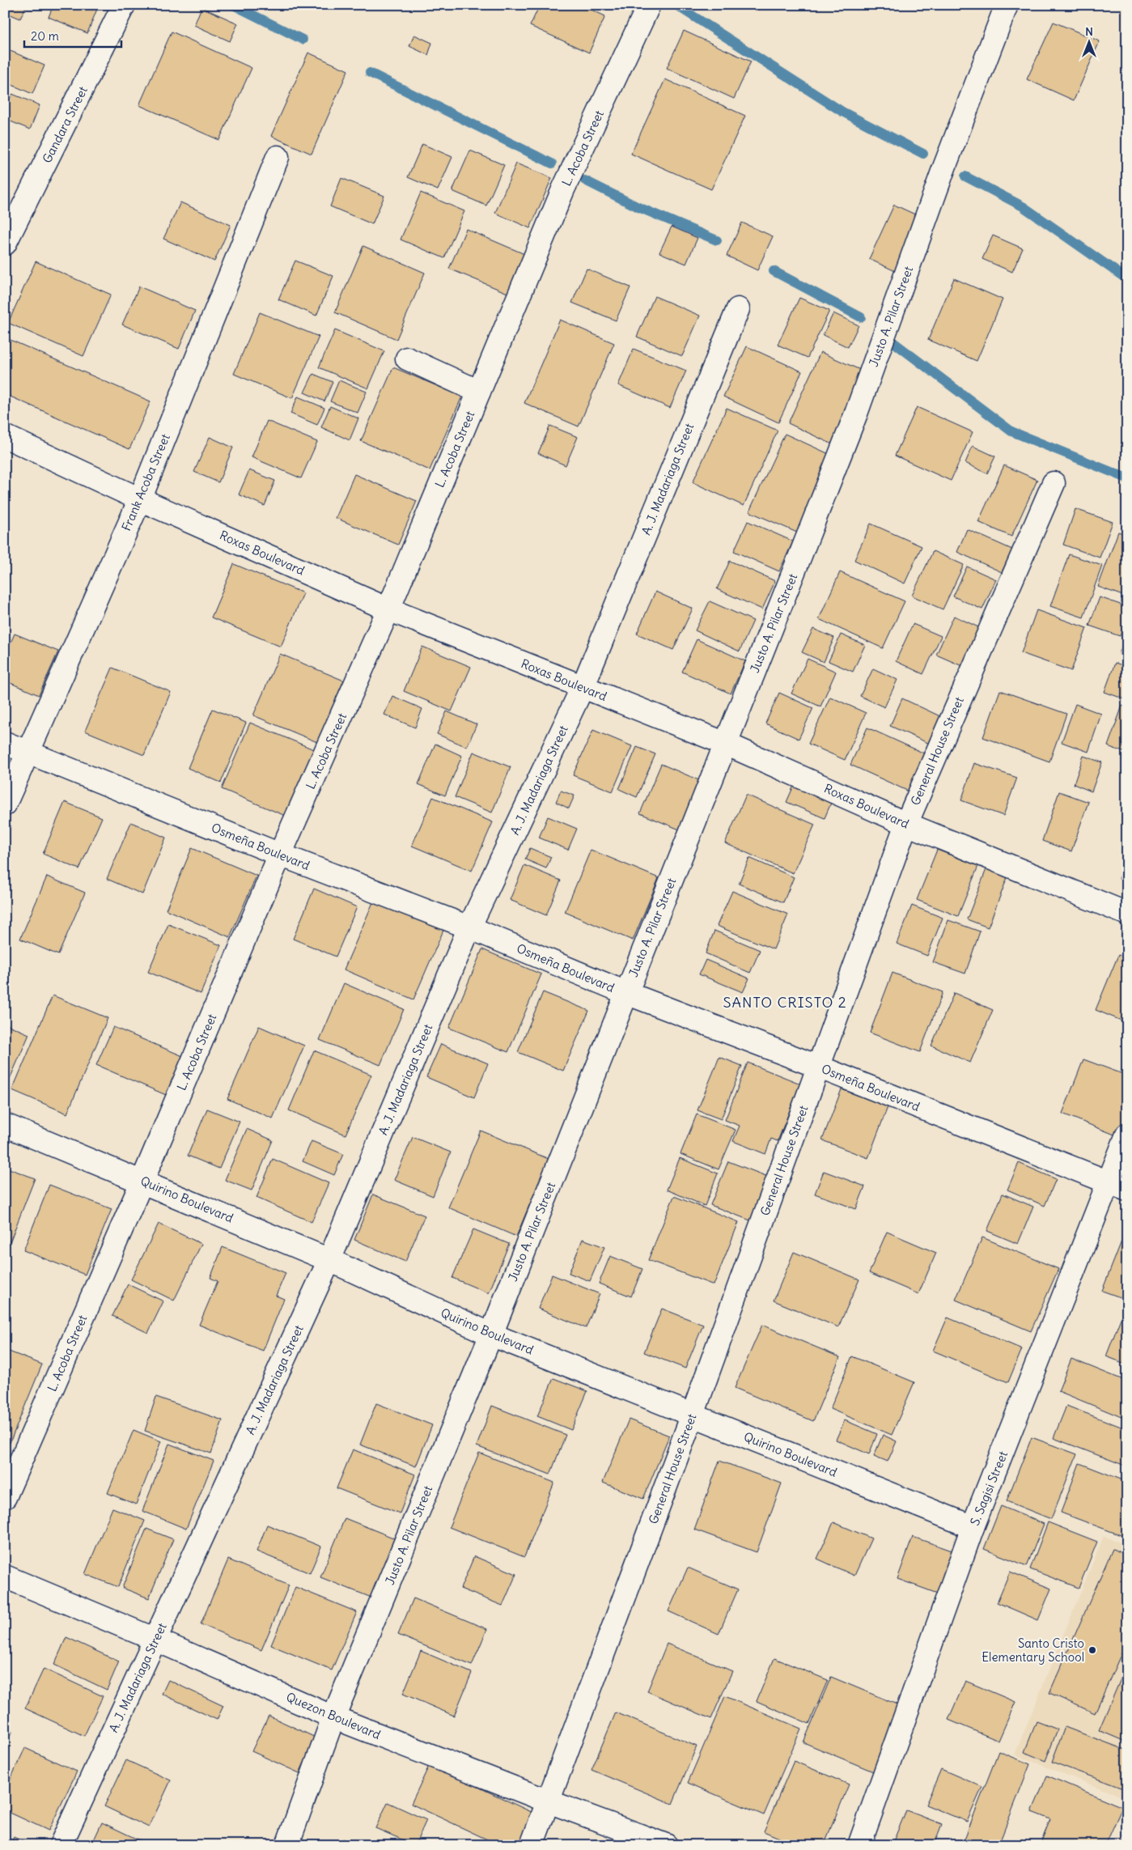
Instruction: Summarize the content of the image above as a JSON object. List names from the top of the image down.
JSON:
{
  "streets": {
    "street": [
      "Gandara Street",
      "L. Acoba Street",
      "Justo A. Pilar Street",
      "A. J. Madariaga Street",
      "Frank Acoba Street",
      "Roxas Boulevard",
      "General House Street",
      "Osmeña Boulevard",
      "Quirino Boulevard",
      "S. Sagisi Street",
      "Quezon Boulevard"
    ]
  },
  "crossings": [
    ["L. Acoba Street", "Roxas Boulevard"],
    ["L. Acoba Street", "Osmeña Boulevard"],
    ["L. Acoba Street", "Quirino Boulevard"],
    ["Justo A. Pilar Street", "Roxas Boulevard"],
    ["Justo A. Pilar Street", "Osmeña Boulevard"],
    ["Justo A. Pilar Street", "Quirino Boulevard"],
    ["Justo A. Pilar Street", "Quezon Boulevard"],
    ["A. J. Madariaga Street", "Roxas Boulevard"],
    ["A. J. Madariaga Street", "Osmeña Boulevard"],
    ["A. J. Madariaga Street", "Quirino Boulevard"],
    ["A. J. Madariaga Street", "Quezon Boulevard"],
    ["Frank Acoba Street", "Roxas Boulevard"],
    ["Frank Acoba Street", "Osmeña Boulevard"],
    ["Roxas Boulevard", "General House Street"],
    ["General House Street", "Osmeña Boulevard"],
    ["General House Street", "Quirino Boulevard"],
    ["General House Street", "Quezon Boulevard"],
    ["Osmeña Boulevard", "S. Sagisi Street"],
    ["Quirino Boulevard", "S. Sagisi Street"]
  ],
  "districts": ["SANTO CRISTO 2"],
  "places": ["Santo Cristo Elementary School"],
  "scale_bar": "20 m",
  "north": "top"
}
